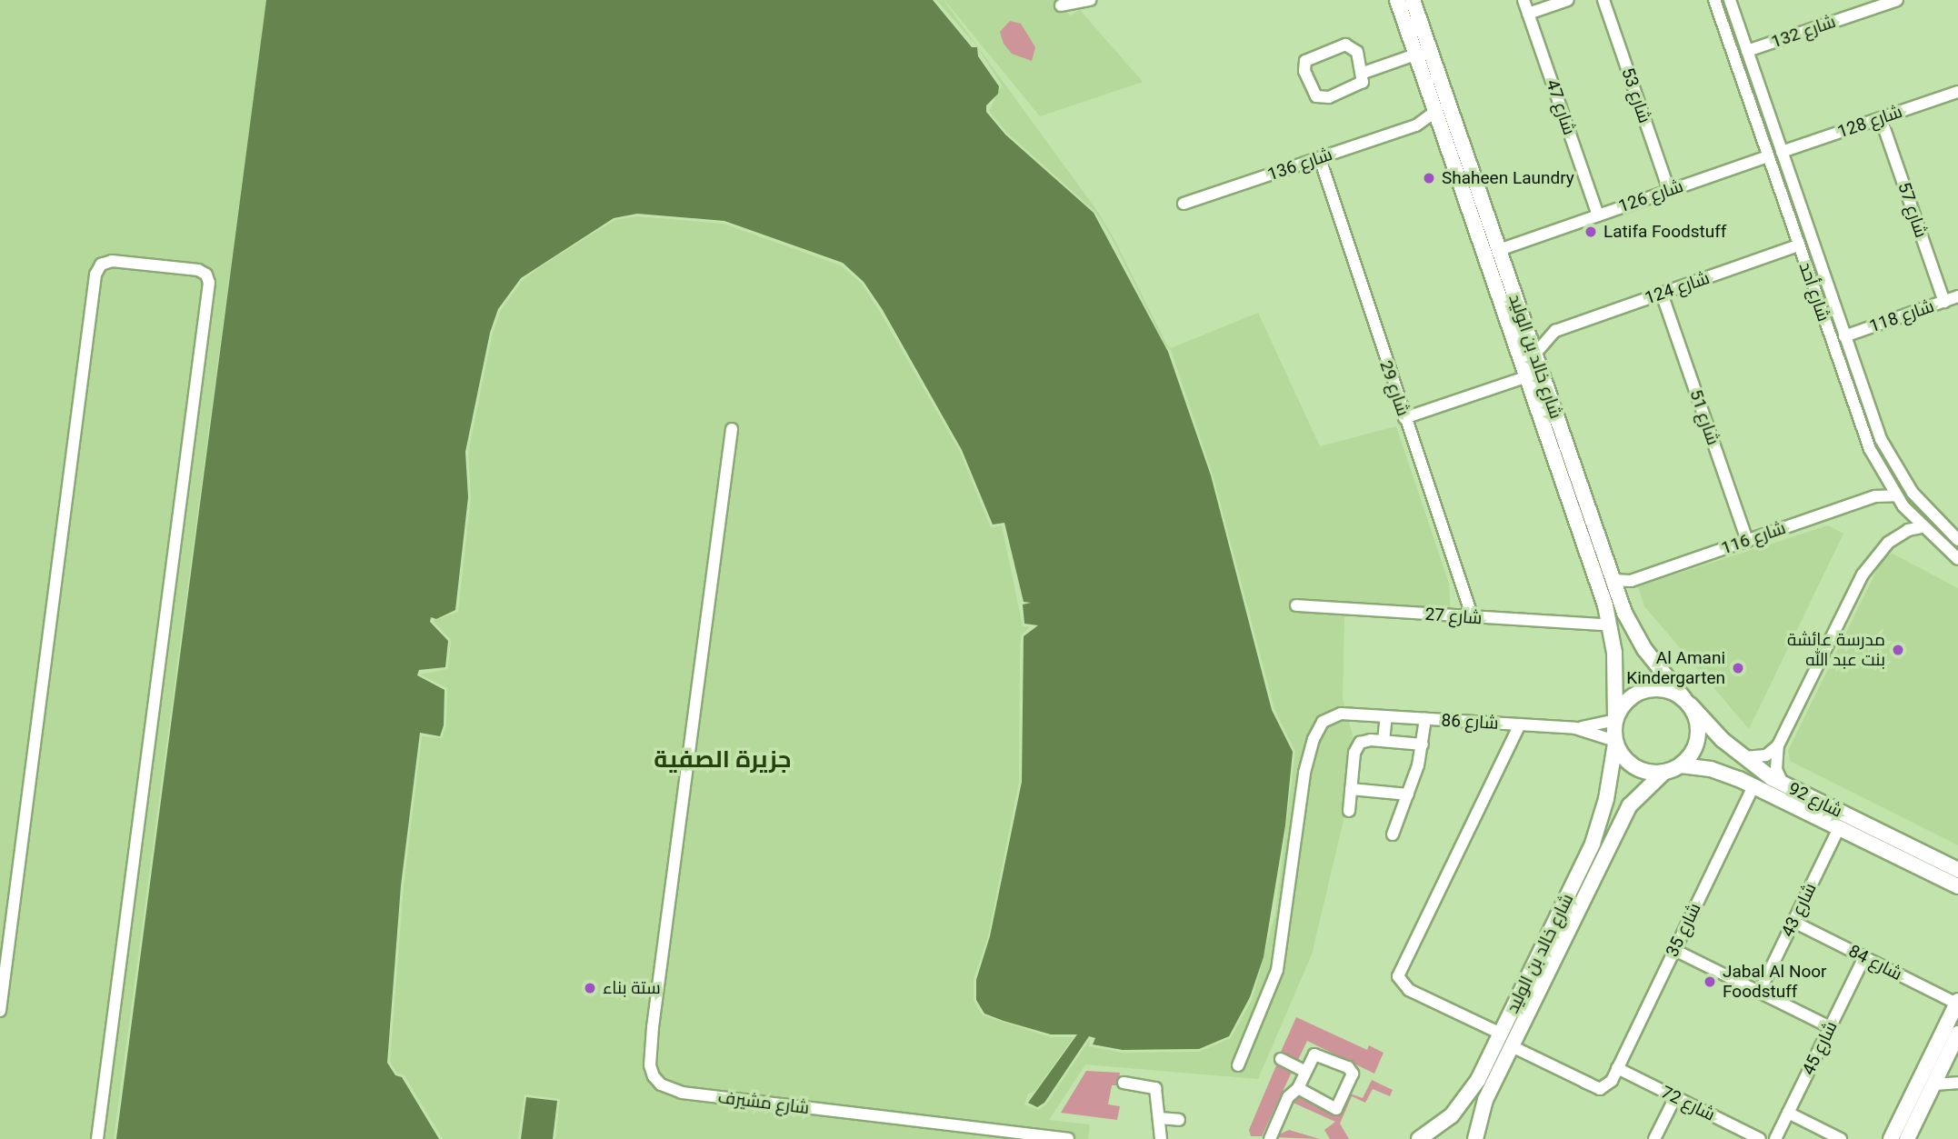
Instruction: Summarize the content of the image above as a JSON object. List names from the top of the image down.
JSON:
{
  "streets": {
    "main road": ["شارع خالد بن الوليد", "شارع 92"],
    "street": [
      "شارع 132",
      "شارع 53",
      "شارع 47",
      "شارع 128",
      "شارع 136",
      "شارع 126",
      "شارع 57",
      "شارع 124",
      "شارع أحد",
      "شارع 118",
      "شارع 29",
      "شارع 51",
      "شارع 116",
      "شارع 27",
      "شارع 86",
      "شارع 43",
      "شارع 35",
      "شارع 84",
      "شارع 45",
      "شارع مشيرف",
      "شارع 72"
    ]
  },
  "crossings": [
    ["شارع 132", "شارع أحد"],
    ["شارع 53", "شارع 126"],
    ["شارع 47", "شارع 126"],
    ["شارع 128", "شارع 57"],
    ["شارع 128", "شارع أحد"],
    ["شارع 136", "شارع خالد بن الوليد"],
    ["شارع 136", "شارع 29"],
    ["شارع 126", "شارع أحد"],
    ["شارع 126", "شارع خالد بن الوليد"],
    ["شارع 57", "شارع 118"],
    ["شارع 124", "شارع أحد"],
    ["شارع 124", "شارع خالد بن الوليد"],
    ["شارع 124", "شارع 51"],
    ["شارع أحد", "شارع 118"],
    ["شارع أحد", "شارع 116"],
    ["شارع خالد بن الوليد", "شارع 116"],
    ["شارع خالد بن الوليد", "شارع 27"],
    ["شارع خالد بن الوليد", "شارع 86"],
    ["شارع خالد بن الوليد", "شارع 92"],
    ["شارع 29", "شارع 27"],
    ["شارع 51", "شارع 116"],
    ["شارع 86", "شارع 92"],
    ["شارع 92", "شارع 43"],
    ["شارع 92", "شارع 35"],
    ["شارع 43", "شارع 84"],
    ["شارع 35", "شارع 72"],
    ["شارع 84", "شارع 45"]
  ],
  "districts": ["جزيرة الصفية"],
  "places": [
    "Shaheen Laundry",
    "Latifa Foodstuff",
    "مدرسة عائشة بنت عبد الله",
    "Al Amani Kindergarten",
    "Jabal Al Noor Foodstuff",
    "ستة بناء"
  ]
}
